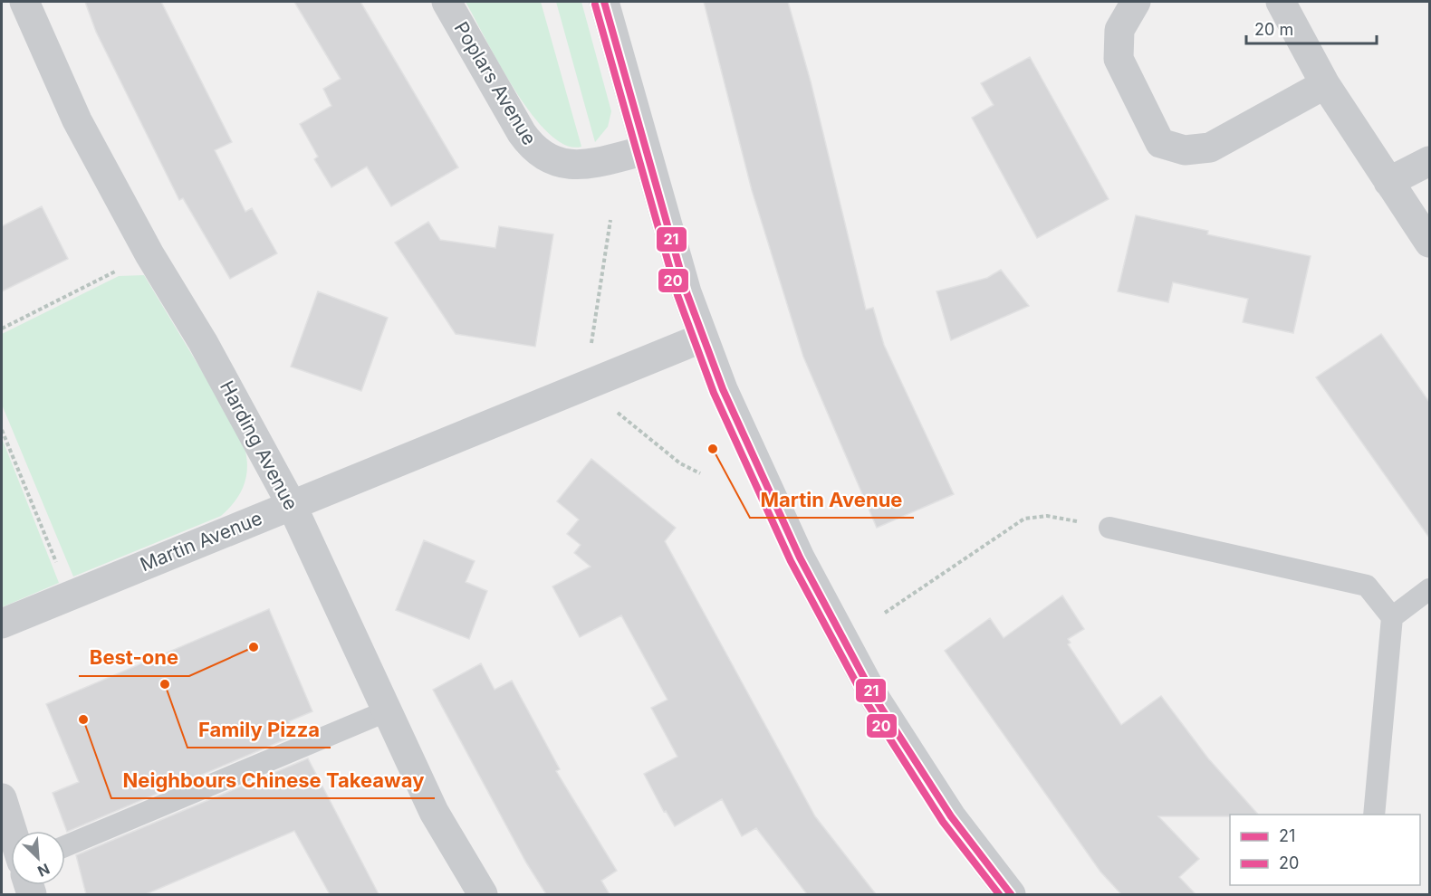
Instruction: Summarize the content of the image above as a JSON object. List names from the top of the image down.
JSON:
{
  "streets": {
    "street": ["Poplars Avenue", "Harding Avenue", "Martin Avenue"]
  },
  "crossings": [
    ["Harding Avenue", "Martin Avenue"]
  ],
  "places": [
    "Martin Avenue",
    "Best-one",
    "Family Pizza",
    "Neighbours Chinese Takeaway"
  ],
  "lines": ["transit line 21", "transit line 20"],
  "legend": ["21", "20"],
  "scale_bar": "20 m",
  "north": "bottom right"
}
